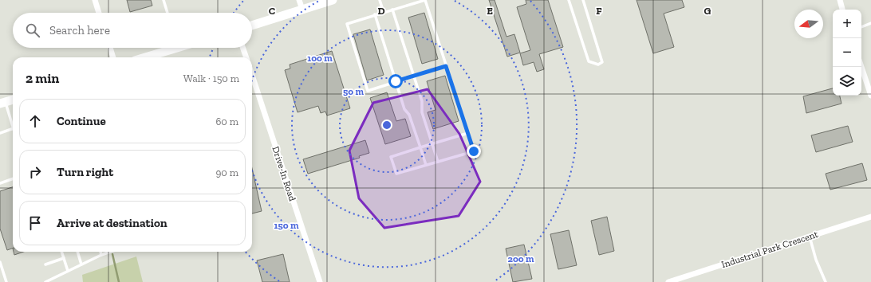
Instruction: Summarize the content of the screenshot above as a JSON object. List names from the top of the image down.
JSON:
{
  "streets": {
    "street": ["Drive-In Road", "Industrial Park Crescent"]
  },
  "north": "left",
  "page": {
    "map_buttons": ["+", "−"],
    "search": "Search here",
    "heading": ["2 min", "Walk · 150 m"],
    "list": [
      ["Continue", "60 m"],
      ["Turn right", "90 m"],
      "Arrive at destination"
    ]
  },
  "grid": {
    "columns": [
      "C",
      "D",
      "E",
      "F",
      "G"
    ]
  },
  "rings": [
    "100 m",
    "50 m",
    "150 m",
    "200 m"
  ]
}
